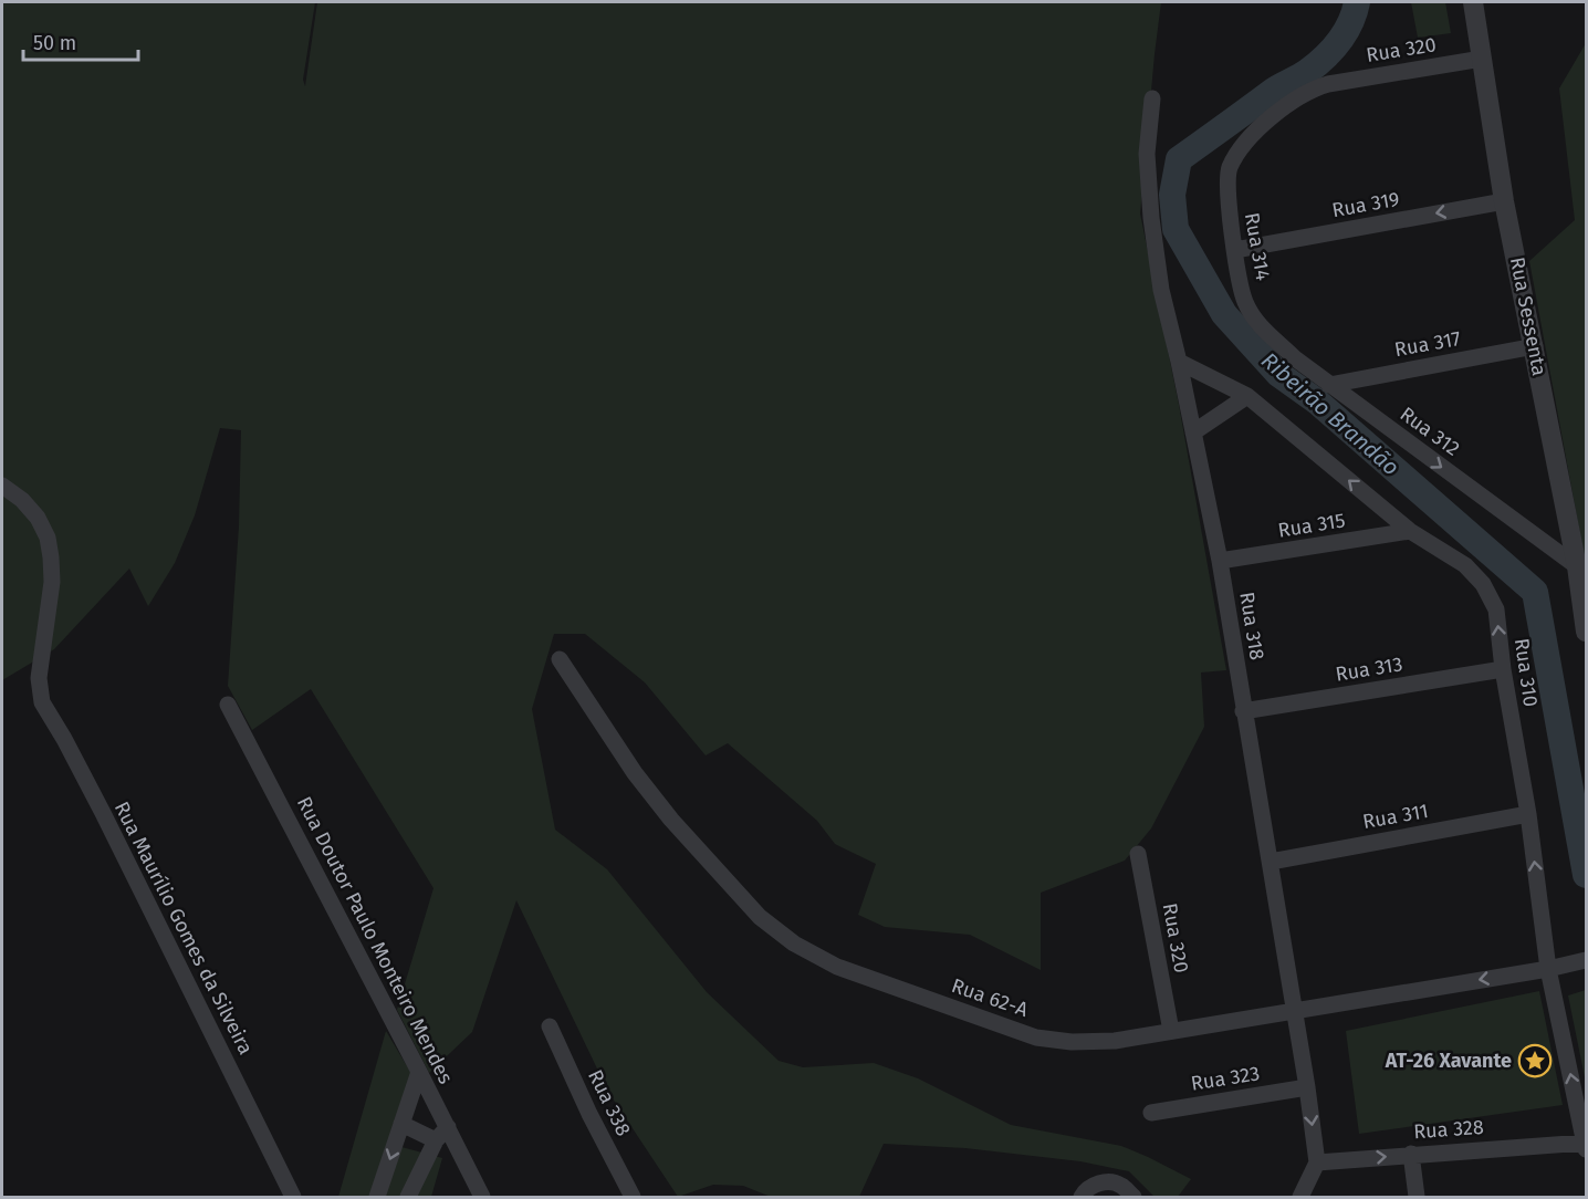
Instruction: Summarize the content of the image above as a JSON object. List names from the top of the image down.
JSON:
{
  "streets": {
    "street": [
      "Rua 320",
      "Rua 319",
      "Rua 314",
      "Rua Sessenta",
      "Rua 317",
      "Rua 312",
      "Rua 315",
      "Rua 318",
      "Rua 313",
      "Rua 310",
      "Rua 311",
      "Rua Maurílio Gomes da Silveira",
      "Rua Doutor Paulo Monteiro Mendes",
      "Rua 62-A",
      "Rua 323",
      "Rua 338",
      "Rua 328"
    ]
  },
  "crossings": [
    ["Rua 320", "Rua 314"],
    ["Rua 320", "Rua Sessenta"],
    ["Rua 320", "Rua 62-A"],
    ["Rua 319", "Rua 314"],
    ["Rua 319", "Rua Sessenta"],
    ["Rua 314", "Rua 312"],
    ["Rua Sessenta", "Rua 317"],
    ["Rua Sessenta", "Rua 312"],
    ["Rua 317", "Rua 312"],
    ["Rua 315", "Rua 318"],
    ["Rua 315", "Rua 310"],
    ["Rua 318", "Rua 313"],
    ["Rua 318", "Rua 310"],
    ["Rua 318", "Rua 311"],
    ["Rua 318", "Rua 62-A"],
    ["Rua 318", "Rua 323"],
    ["Rua 318", "Rua 328"],
    ["Rua 313", "Rua 310"],
    ["Rua 310", "Rua 311"],
    ["Rua 310", "Rua 62-A"],
    ["Rua 310", "Rua 328"]
  ],
  "one_way": [
    "Rua 319",
    "Rua 312",
    "Rua 310",
    "Rua 328"
  ],
  "water": ["Ribeirão Brandão"],
  "places": {
    "place": ["AT-26 Xavante"]
  },
  "scale_bar": "50 m"
}
